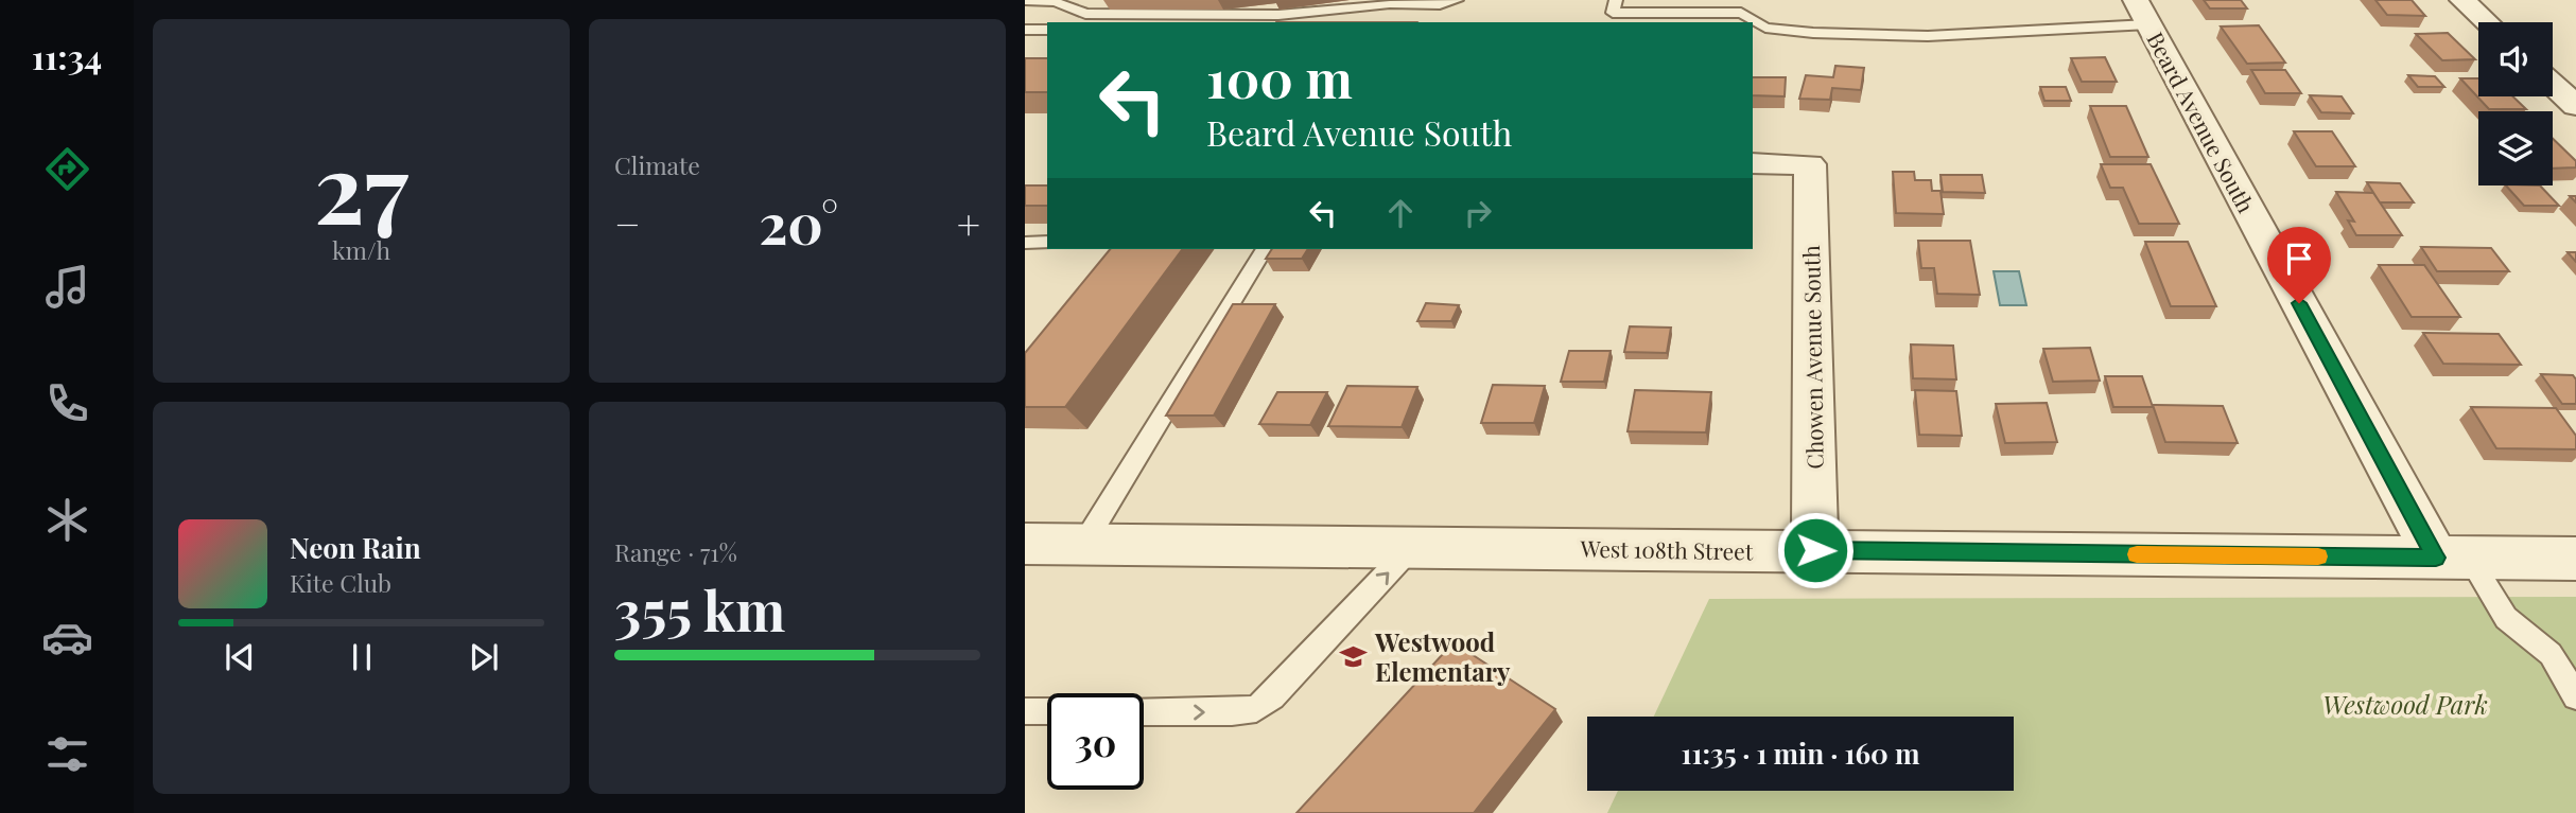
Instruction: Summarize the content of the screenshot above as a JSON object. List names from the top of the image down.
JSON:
{
  "streets": {
    "street": ["Beard Avenue South", "Chowen Avenue South", "West 108th Street"]
  },
  "crossings": [
    ["Beard Avenue South", "West 108th Street"],
    ["Chowen Avenue South", "West 108th Street"]
  ],
  "parks": ["Westwood Park"],
  "places": {
    "school or university": ["Westwood Elementary"]
  },
  "page": {
    "tabs": "11:34",
    "tile": [
      ["27", "km/h"],
      "Climate",
      ["Range · 71%", "355 km"]
    ],
    "turn": ["100 m", "Beard Avenue South"],
    "heat": ["−", "20°", "+"],
    "song": ["Neon Rain", "Kite Club"],
    "limit": "30",
    "trip": "11:35 · 1 min · 160 m"
  }
}
